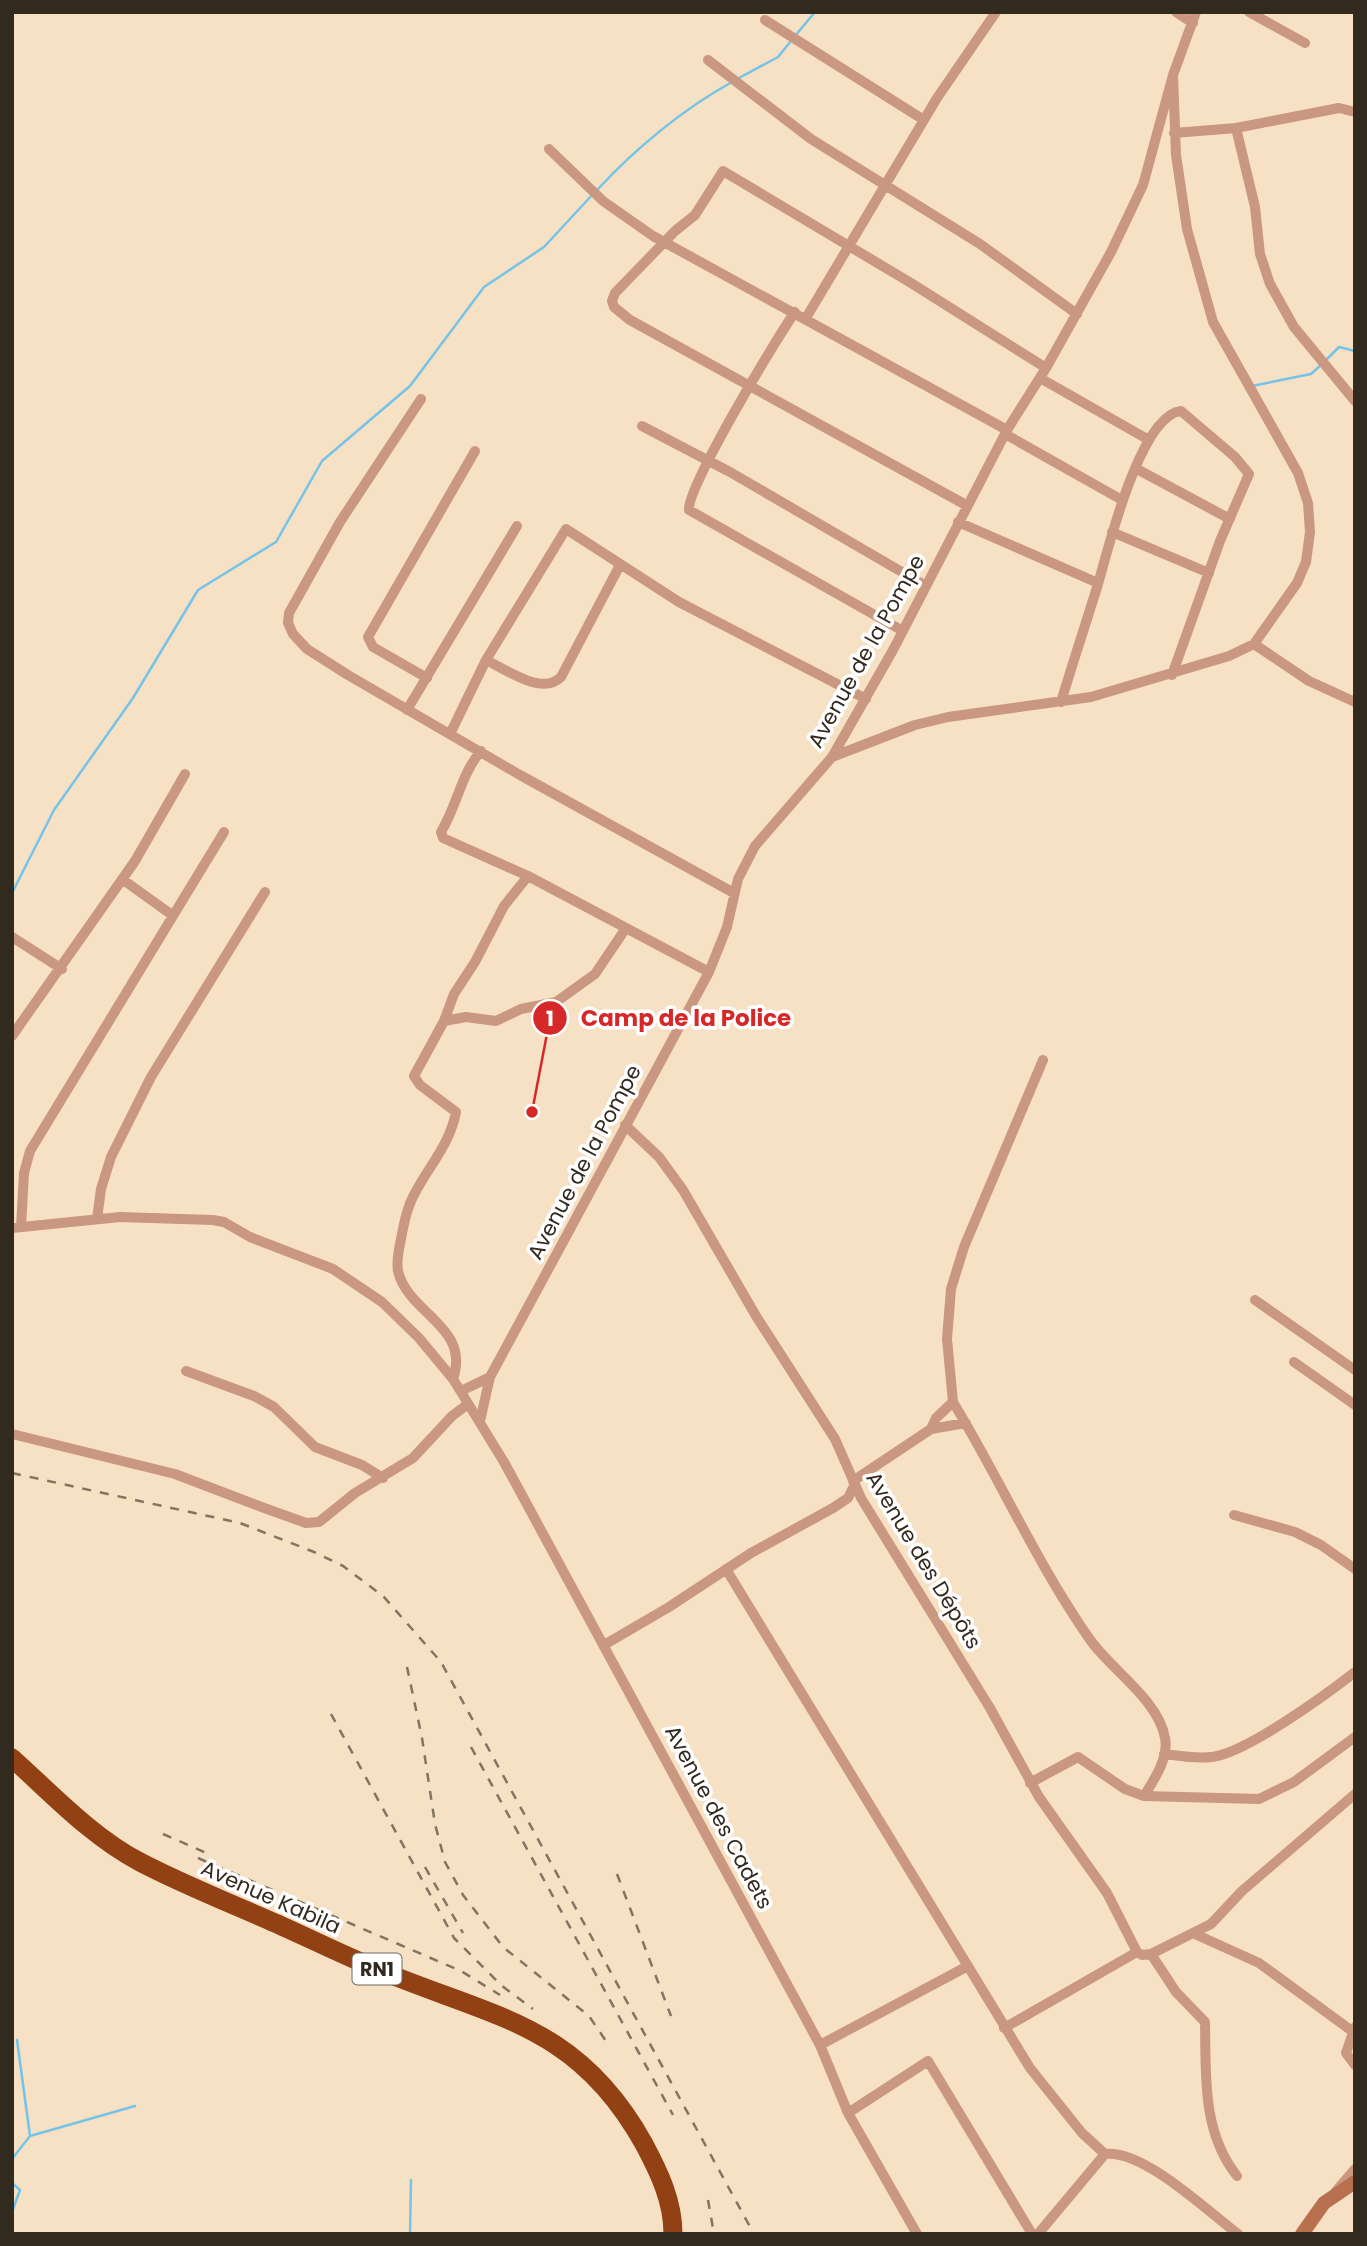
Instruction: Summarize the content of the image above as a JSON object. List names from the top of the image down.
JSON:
{
  "streets": {
    "highway": ["Avenue Kabila", "RN1"],
    "street": ["Avenue de la Pompe", "Avenue des Dépôts", "Avenue des Cadets"]
  },
  "crossings": [
    ["Avenue de la Pompe", "Avenue des Dépôts"],
    ["Avenue de la Pompe", "Avenue des Cadets"]
  ],
  "places": ["Camp de la Police"]
}
